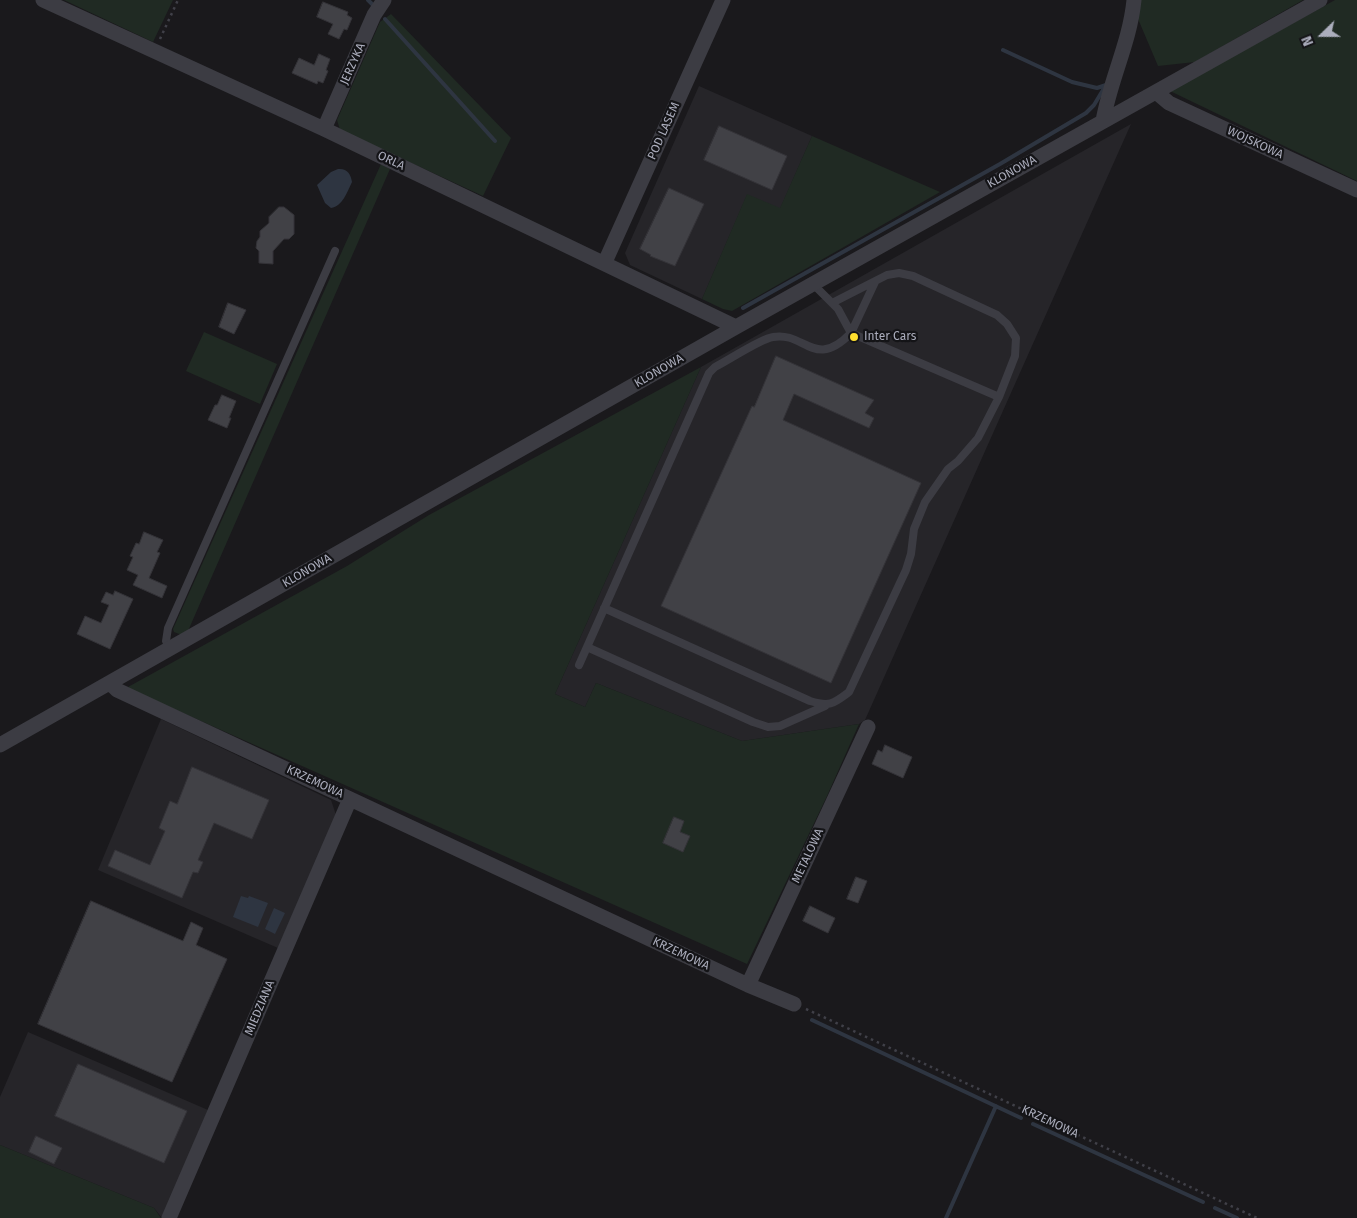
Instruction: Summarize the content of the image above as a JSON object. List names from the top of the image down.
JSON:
{
  "streets": {
    "street": [
      "JERZYKA",
      "POD LASEM",
      "WOJSKOWA",
      "ORLA",
      "KLONOWA",
      "KRZEMOWA",
      "METALOWA",
      "MIEDZIANA"
    ]
  },
  "crossings": [
    ["JERZYKA", "ORLA"],
    ["POD LASEM", "ORLA"],
    ["WOJSKOWA", "KLONOWA"],
    ["ORLA", "KLONOWA"],
    ["KLONOWA", "KRZEMOWA"],
    ["KRZEMOWA", "METALOWA"],
    ["KRZEMOWA", "MIEDZIANA"]
  ],
  "places": ["Inter Cars"],
  "north": "left"
}
